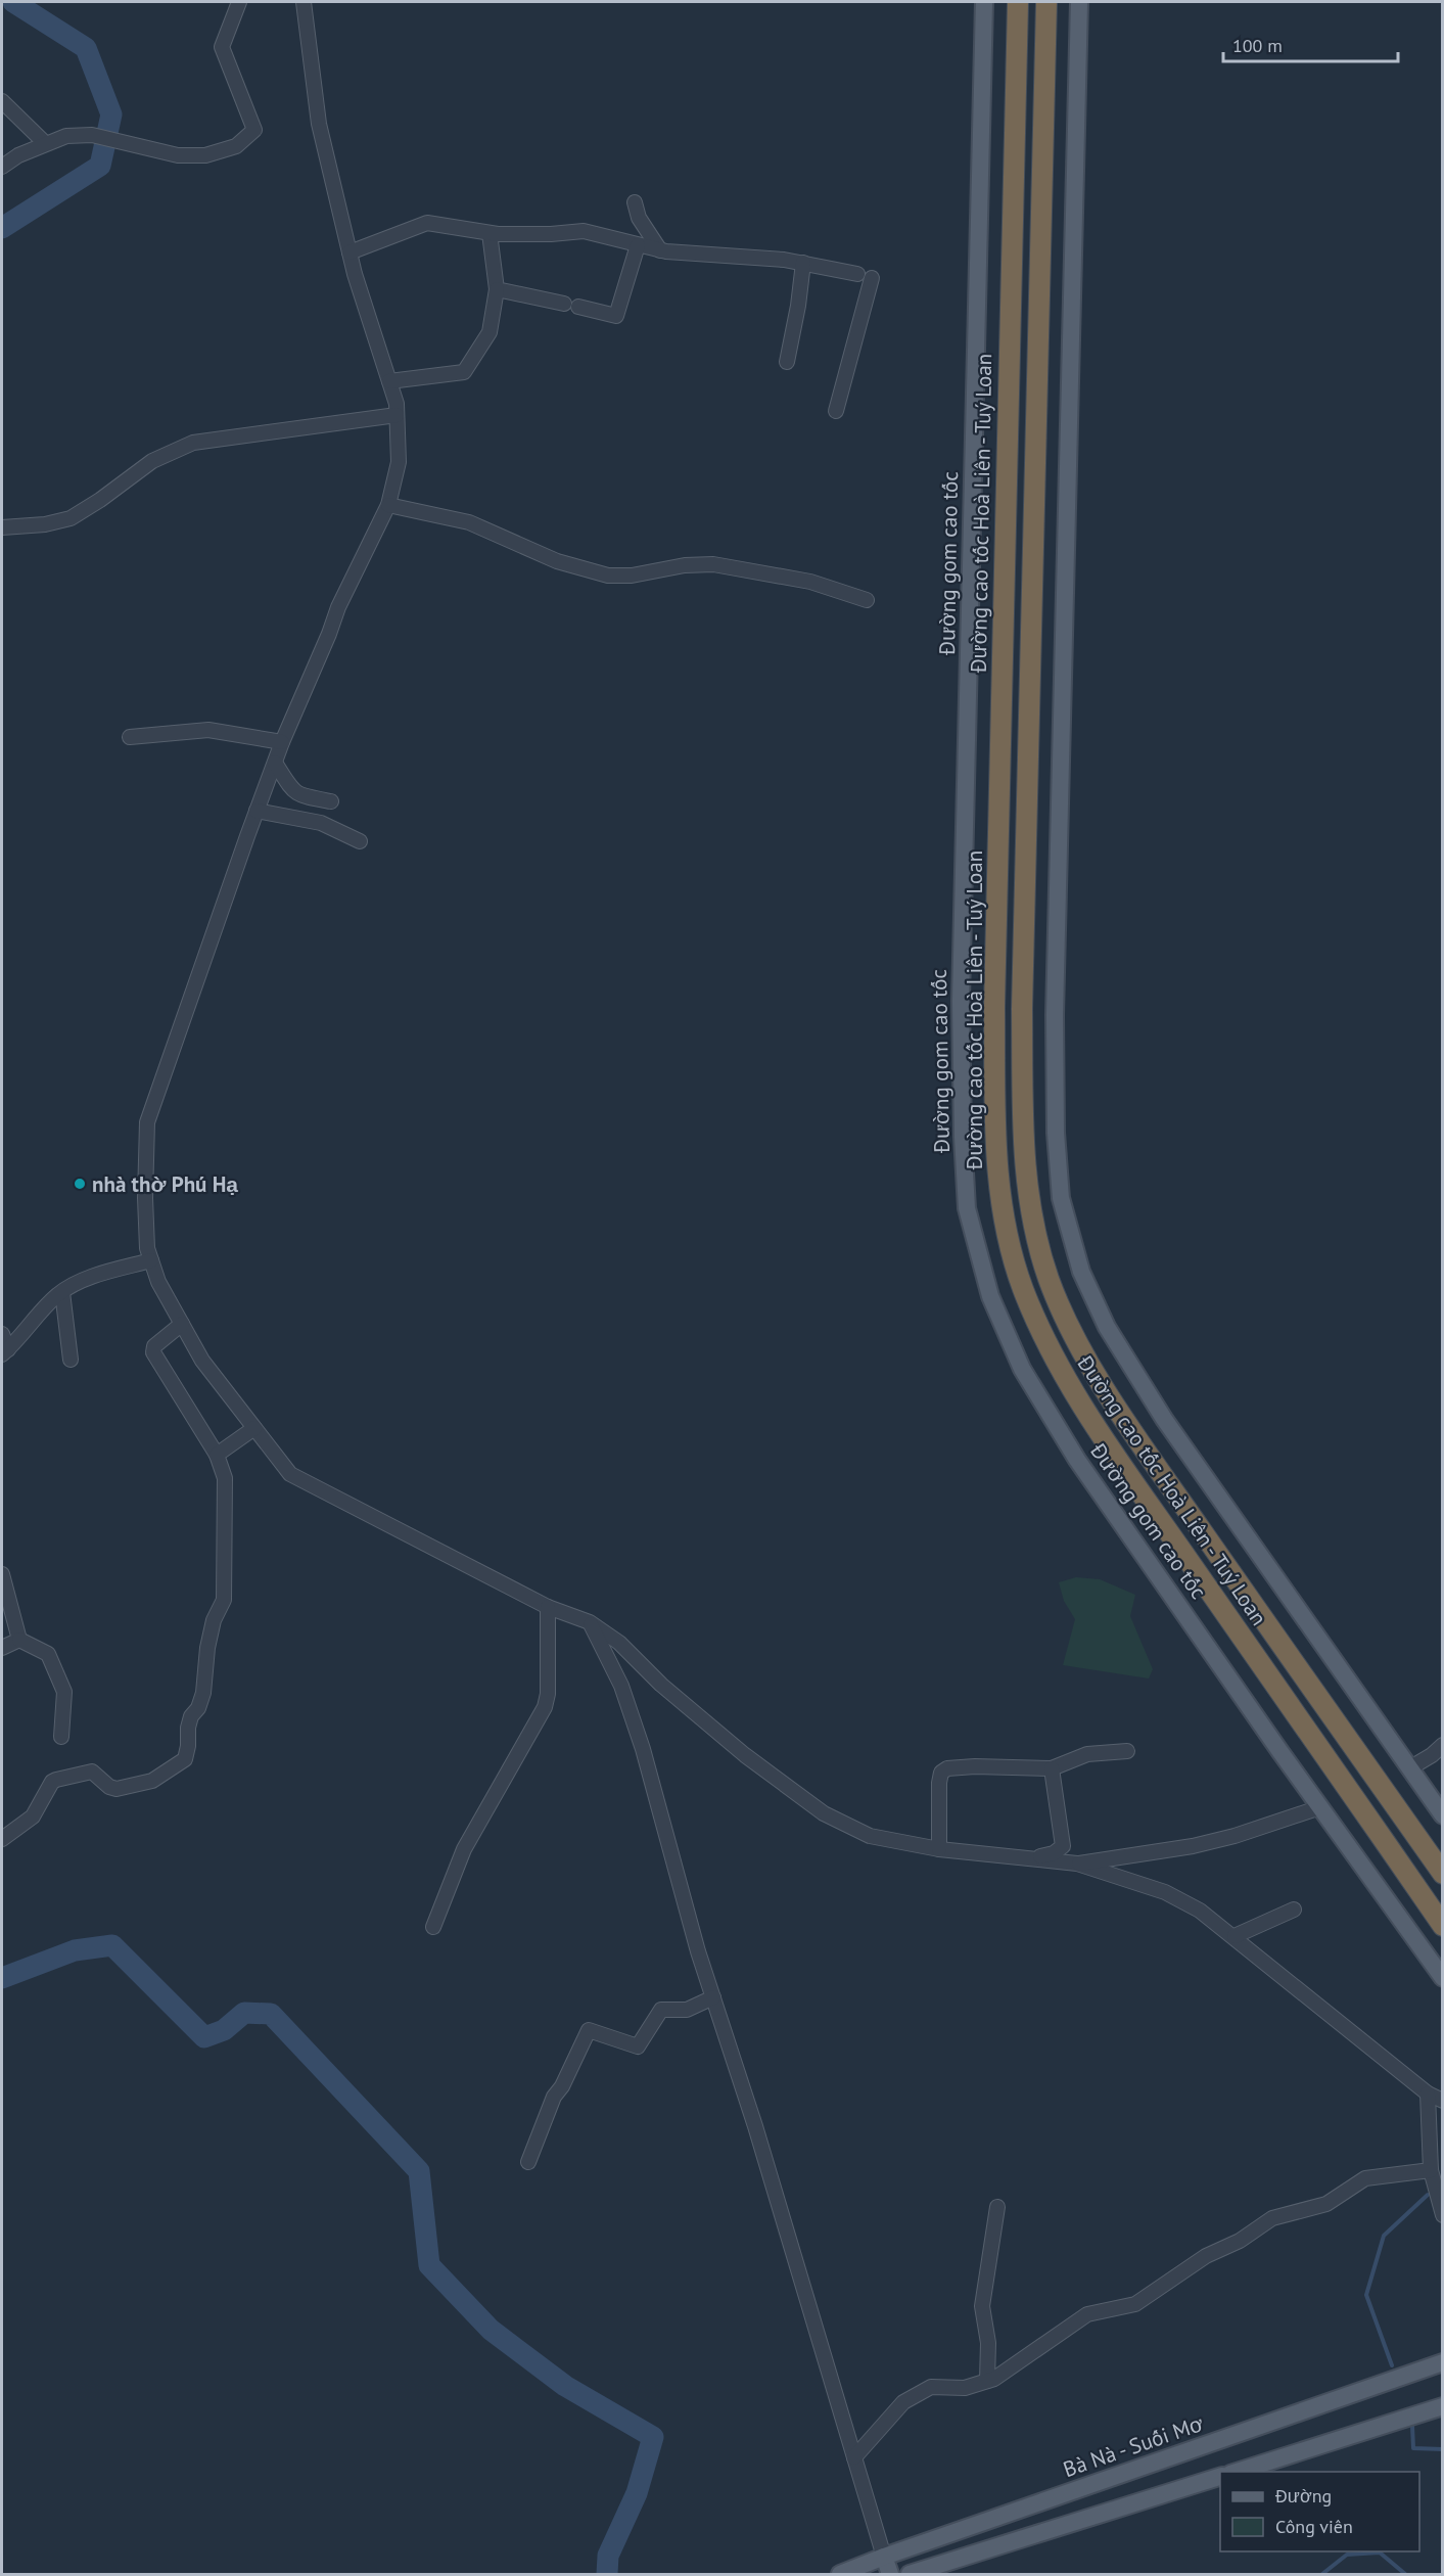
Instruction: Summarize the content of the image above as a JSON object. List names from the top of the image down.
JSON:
{
  "streets": {
    "highway": ["Đường cao tốc Hoà Liên - Tuý Loan"],
    "main road": ["Đường gom cao tốc", "Bà Nà - Suối Mơ"]
  },
  "places": ["nhà thờ Phú Hạ"],
  "legend": ["Đường", "Công viên"],
  "scale_bar": "100 m"
}
